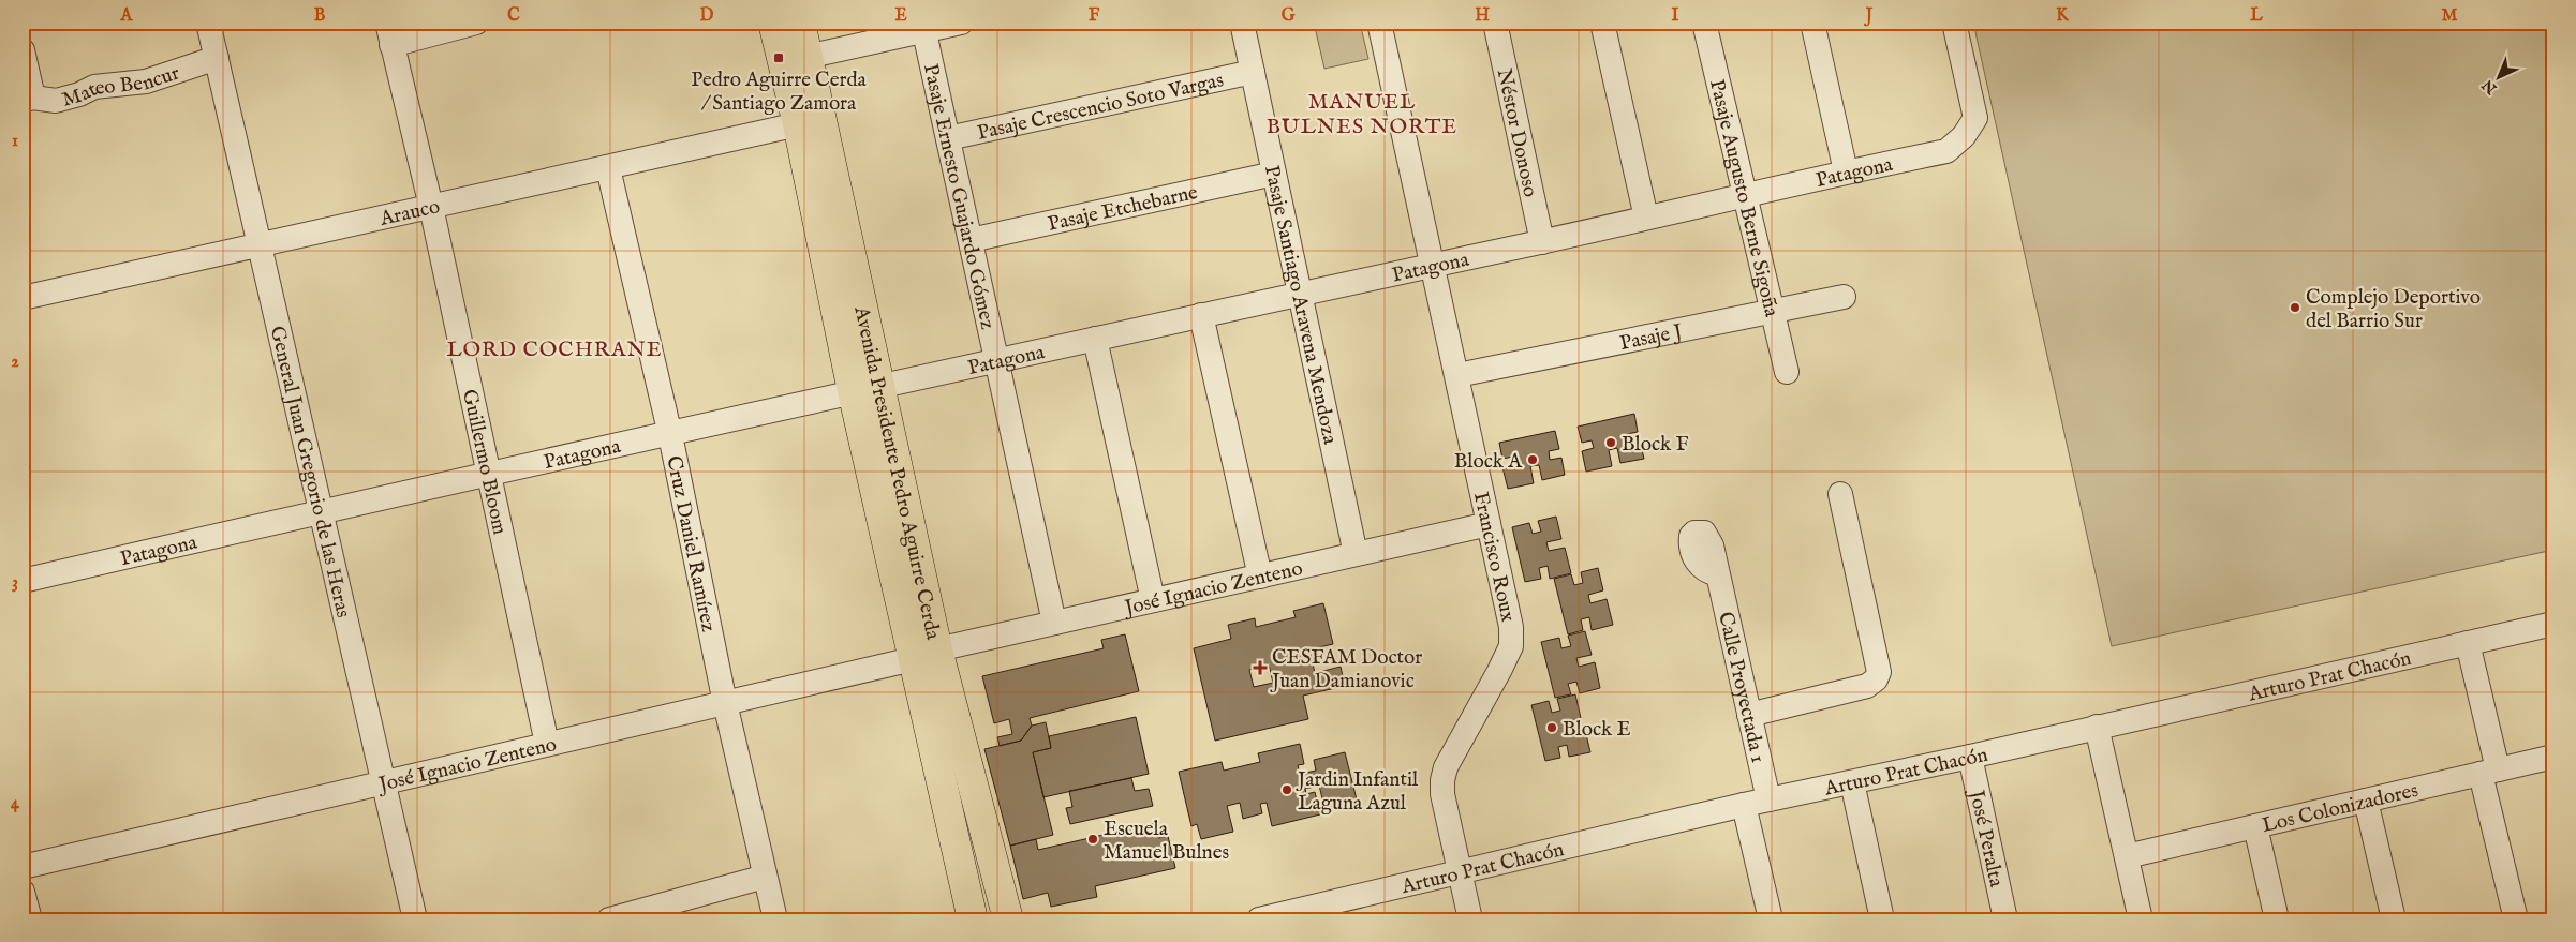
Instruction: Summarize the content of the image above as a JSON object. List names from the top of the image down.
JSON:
{
  "streets": {
    "main road": ["Avenida Presidente Pedro Aguirre Cerda"],
    "street": [
      "Mateo Bencur",
      "Pasaje Crescencio Soto Vargas",
      "Néstor Donoso",
      "Patagona",
      "Pasaje Ernesto Guajardo Gómez",
      "Pasaje Augusto Berne Sigoña",
      "Pasaje Etchebarne",
      "Arauco",
      "Pasaje Santiago Aravena Mendoza",
      "Pasaje J",
      "Guillermo Bloom",
      "General Juan Gregorio de las Heras",
      "Cruz Daniel Ramírez",
      "Francisco Roux",
      "José Ignacio Zenteno",
      "Arturo Prat Chacón",
      "Calle Proyectada 1",
      "Los Colonizadores",
      "José Peralta"
    ]
  },
  "crossings": [
    ["Mateo Bencur", "General Juan Gregorio de las Heras"],
    ["Pasaje Crescencio Soto Vargas", "Pasaje Ernesto Guajardo Gómez"],
    ["Pasaje Crescencio Soto Vargas", "Pasaje Santiago Aravena Mendoza"],
    ["Néstor Donoso", "Patagona"],
    ["Patagona", "Pasaje Ernesto Guajardo Gómez"],
    ["Patagona", "Pasaje Augusto Berne Sigoña"],
    ["Patagona", "Pasaje Santiago Aravena Mendoza"],
    ["Patagona", "Guillermo Bloom"],
    ["Patagona", "General Juan Gregorio de las Heras"],
    ["Patagona", "Avenida Presidente Pedro Aguirre Cerda"],
    ["Patagona", "Cruz Daniel Ramírez"],
    ["Patagona", "Francisco Roux"],
    ["Pasaje Ernesto Guajardo Gómez", "Pasaje Etchebarne"],
    ["Pasaje Ernesto Guajardo Gómez", "José Ignacio Zenteno"],
    ["Pasaje Augusto Berne Sigoña", "Pasaje J"],
    ["Pasaje Etchebarne", "Pasaje Santiago Aravena Mendoza"],
    ["Arauco", "Guillermo Bloom"],
    ["Arauco", "General Juan Gregorio de las Heras"],
    ["Arauco", "Avenida Presidente Pedro Aguirre Cerda"],
    ["Arauco", "Cruz Daniel Ramírez"],
    ["Pasaje Santiago Aravena Mendoza", "José Ignacio Zenteno"],
    ["Pasaje J", "Francisco Roux"],
    ["Guillermo Bloom", "José Ignacio Zenteno"],
    ["General Juan Gregorio de las Heras", "José Ignacio Zenteno"],
    ["Avenida Presidente Pedro Aguirre Cerda", "José Ignacio Zenteno"],
    ["Cruz Daniel Ramírez", "José Ignacio Zenteno"],
    ["Francisco Roux", "José Ignacio Zenteno"],
    ["Francisco Roux", "Arturo Prat Chacón"],
    ["Arturo Prat Chacón", "Calle Proyectada 1"],
    ["Arturo Prat Chacón", "José Peralta"]
  ],
  "districts": ["MANUEL BULNES NORTE", "LORD COCHRANE"],
  "places": {
    "transit": ["Pedro Aguirre Cerda / Santiago Zamora"],
    "other": [
      "Complejo Deportivo del Barrio Sur",
      "Block F",
      "Block A",
      "Block E",
      "Jardin Infantil Laguna Azul",
      "Escuela Manuel Bulnes"
    ],
    "health": ["CESFAM Doctor Juan Damianovic"]
  },
  "north": "bottom left",
  "grid": {
    "columns": [
      "A",
      "B",
      "C",
      "D",
      "E",
      "F",
      "G",
      "H",
      "I",
      "J",
      "K",
      "L",
      "M"
    ],
    "rows": [
      "1",
      "2",
      "3",
      "4"
    ]
  }
}
